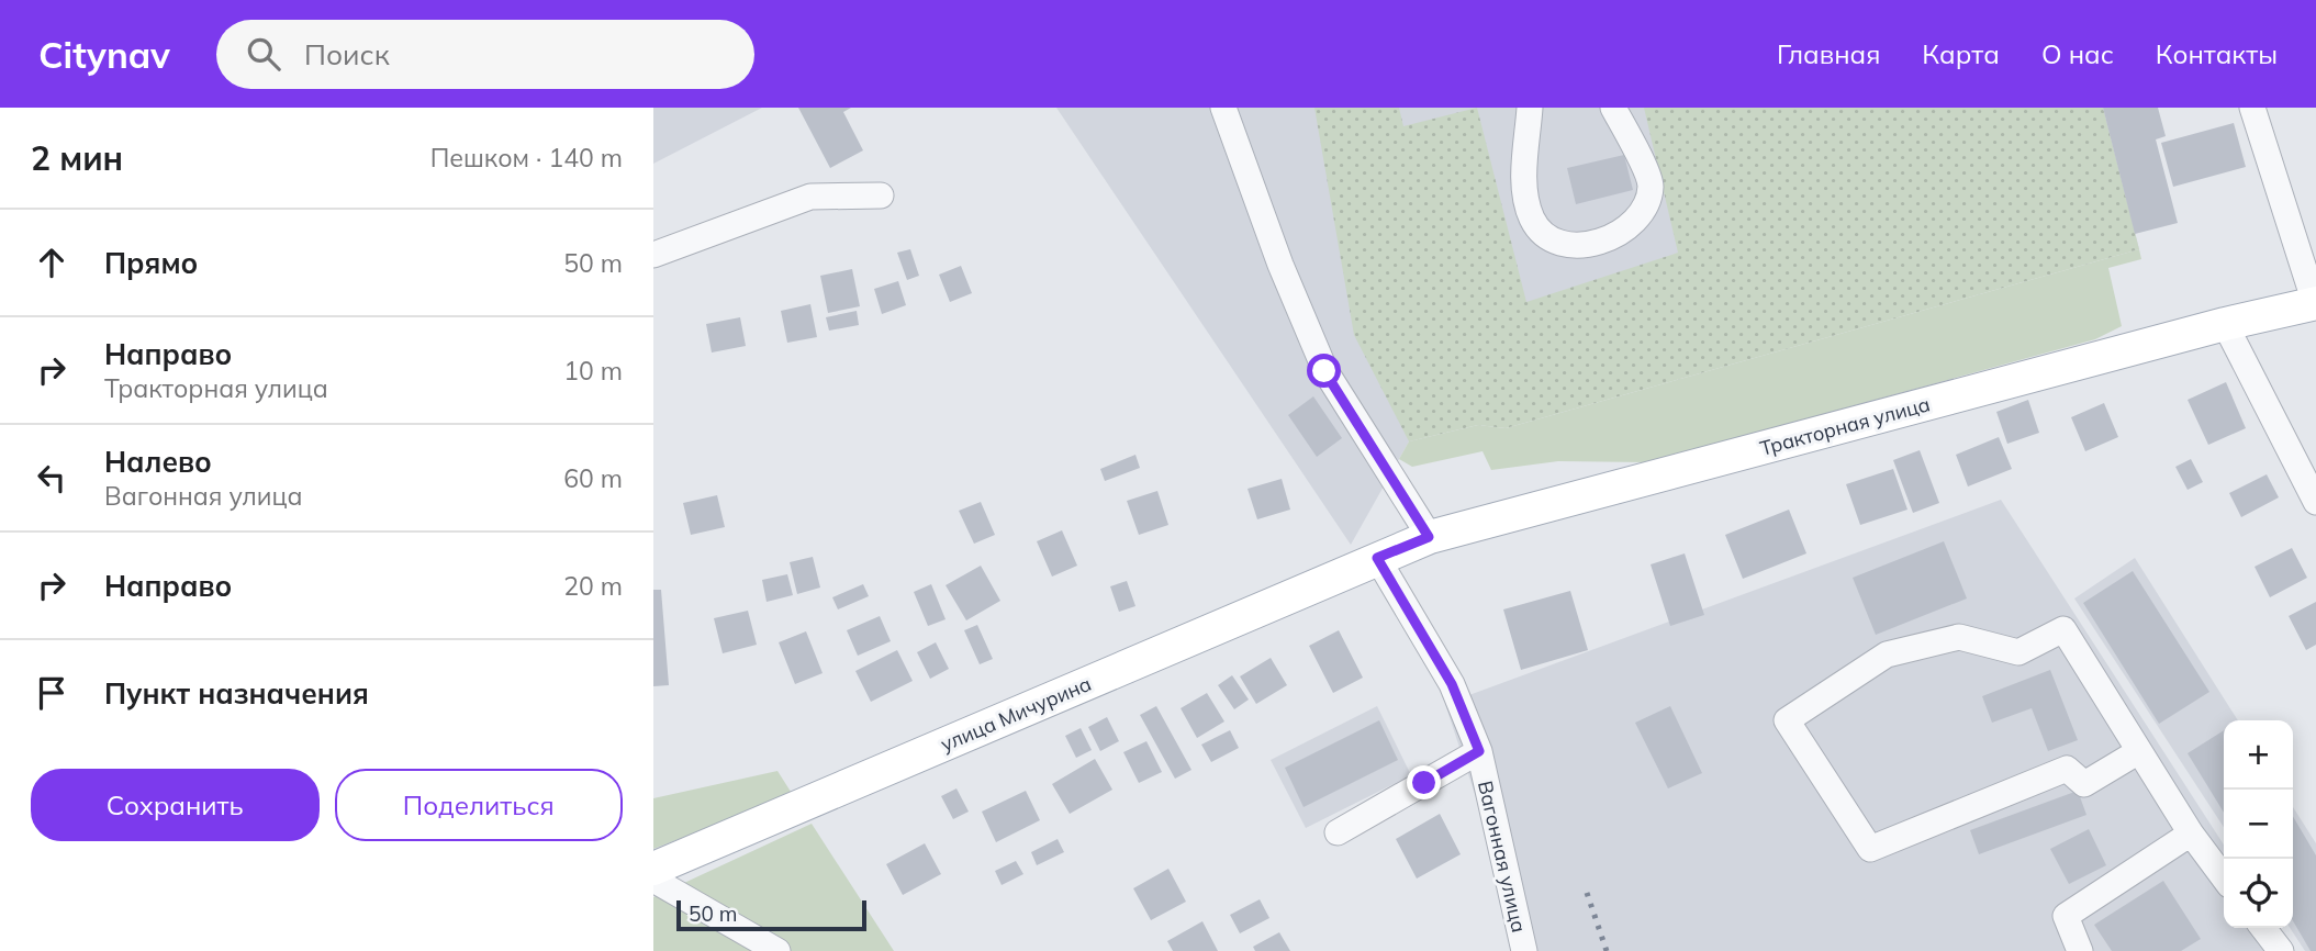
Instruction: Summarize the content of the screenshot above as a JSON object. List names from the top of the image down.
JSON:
{
  "streets": {
    "main road": ["Тракторная улица", "улица Мичурина"],
    "street": ["Вагонная улица"]
  },
  "crossings": [
    ["Тракторная улица", "улица Мичурина"],
    ["Тракторная улица", "Вагонная улица"],
    ["улица Мичурина", "Вагонная улица"]
  ],
  "scale_bar": "50 m",
  "page": {
    "header": "Citynav",
    "search": "Поиск",
    "nav": [
      "Главная",
      "Карта",
      "О нас",
      "Контакты"
    ],
    "heading": ["2 мин", "Пешком · 140 m"],
    "list": [
      ["Прямо", "50 m"],
      ["Направо", "Тракторная улица", "10 m"],
      ["Налево", "Вагонная улица", "60 m"],
      ["Направо", "20 m"],
      "Пункт назначения"
    ],
    "map_buttons": ["+", "−"],
    "buttons": ["Сохранить", "Поделиться"],
    "scale": "50 m"
  }
}
